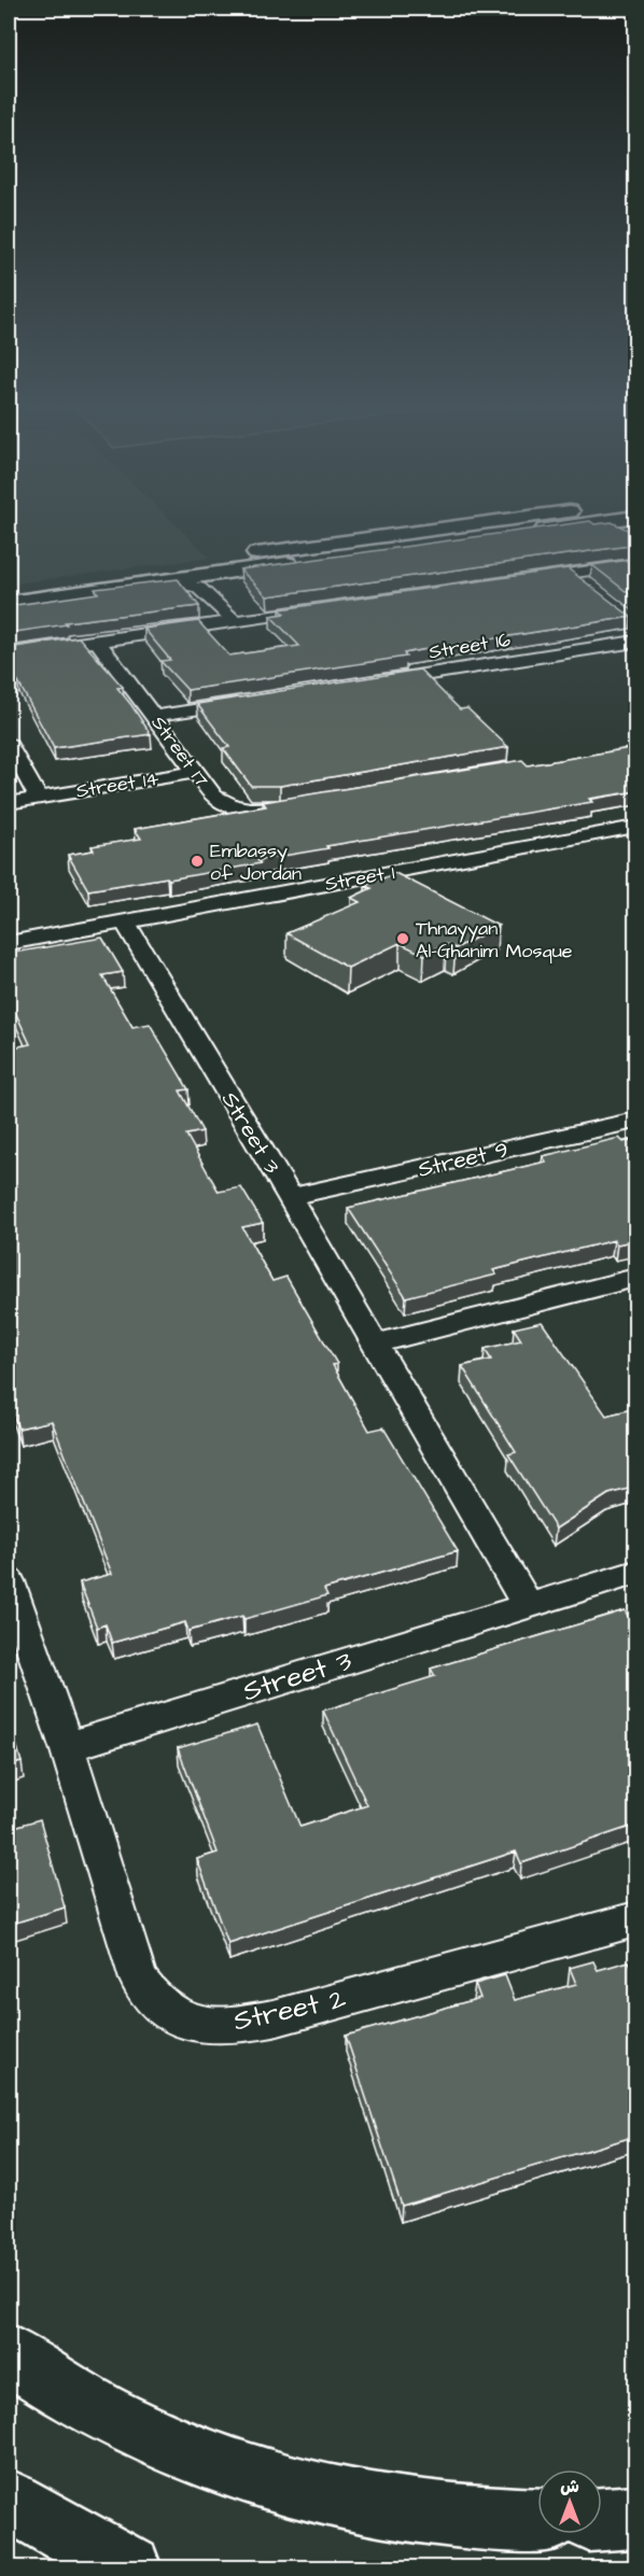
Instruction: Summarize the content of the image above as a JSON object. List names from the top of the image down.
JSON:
{
  "streets": {
    "street": [
      "Street 16",
      "Street 17",
      "Street 14",
      "Street 1",
      "Street 3",
      "Street 9",
      "Street 2"
    ]
  },
  "crossings": [
    ["Street 17", "Street 14"],
    ["Street 1", "Street 3"],
    ["Street 3", "Street 9"],
    ["Street 3", "Street 2"]
  ],
  "places": ["Embassy of Jordan", "Thnayyan Al-Ghanim Mosque"],
  "north": "top"
}
